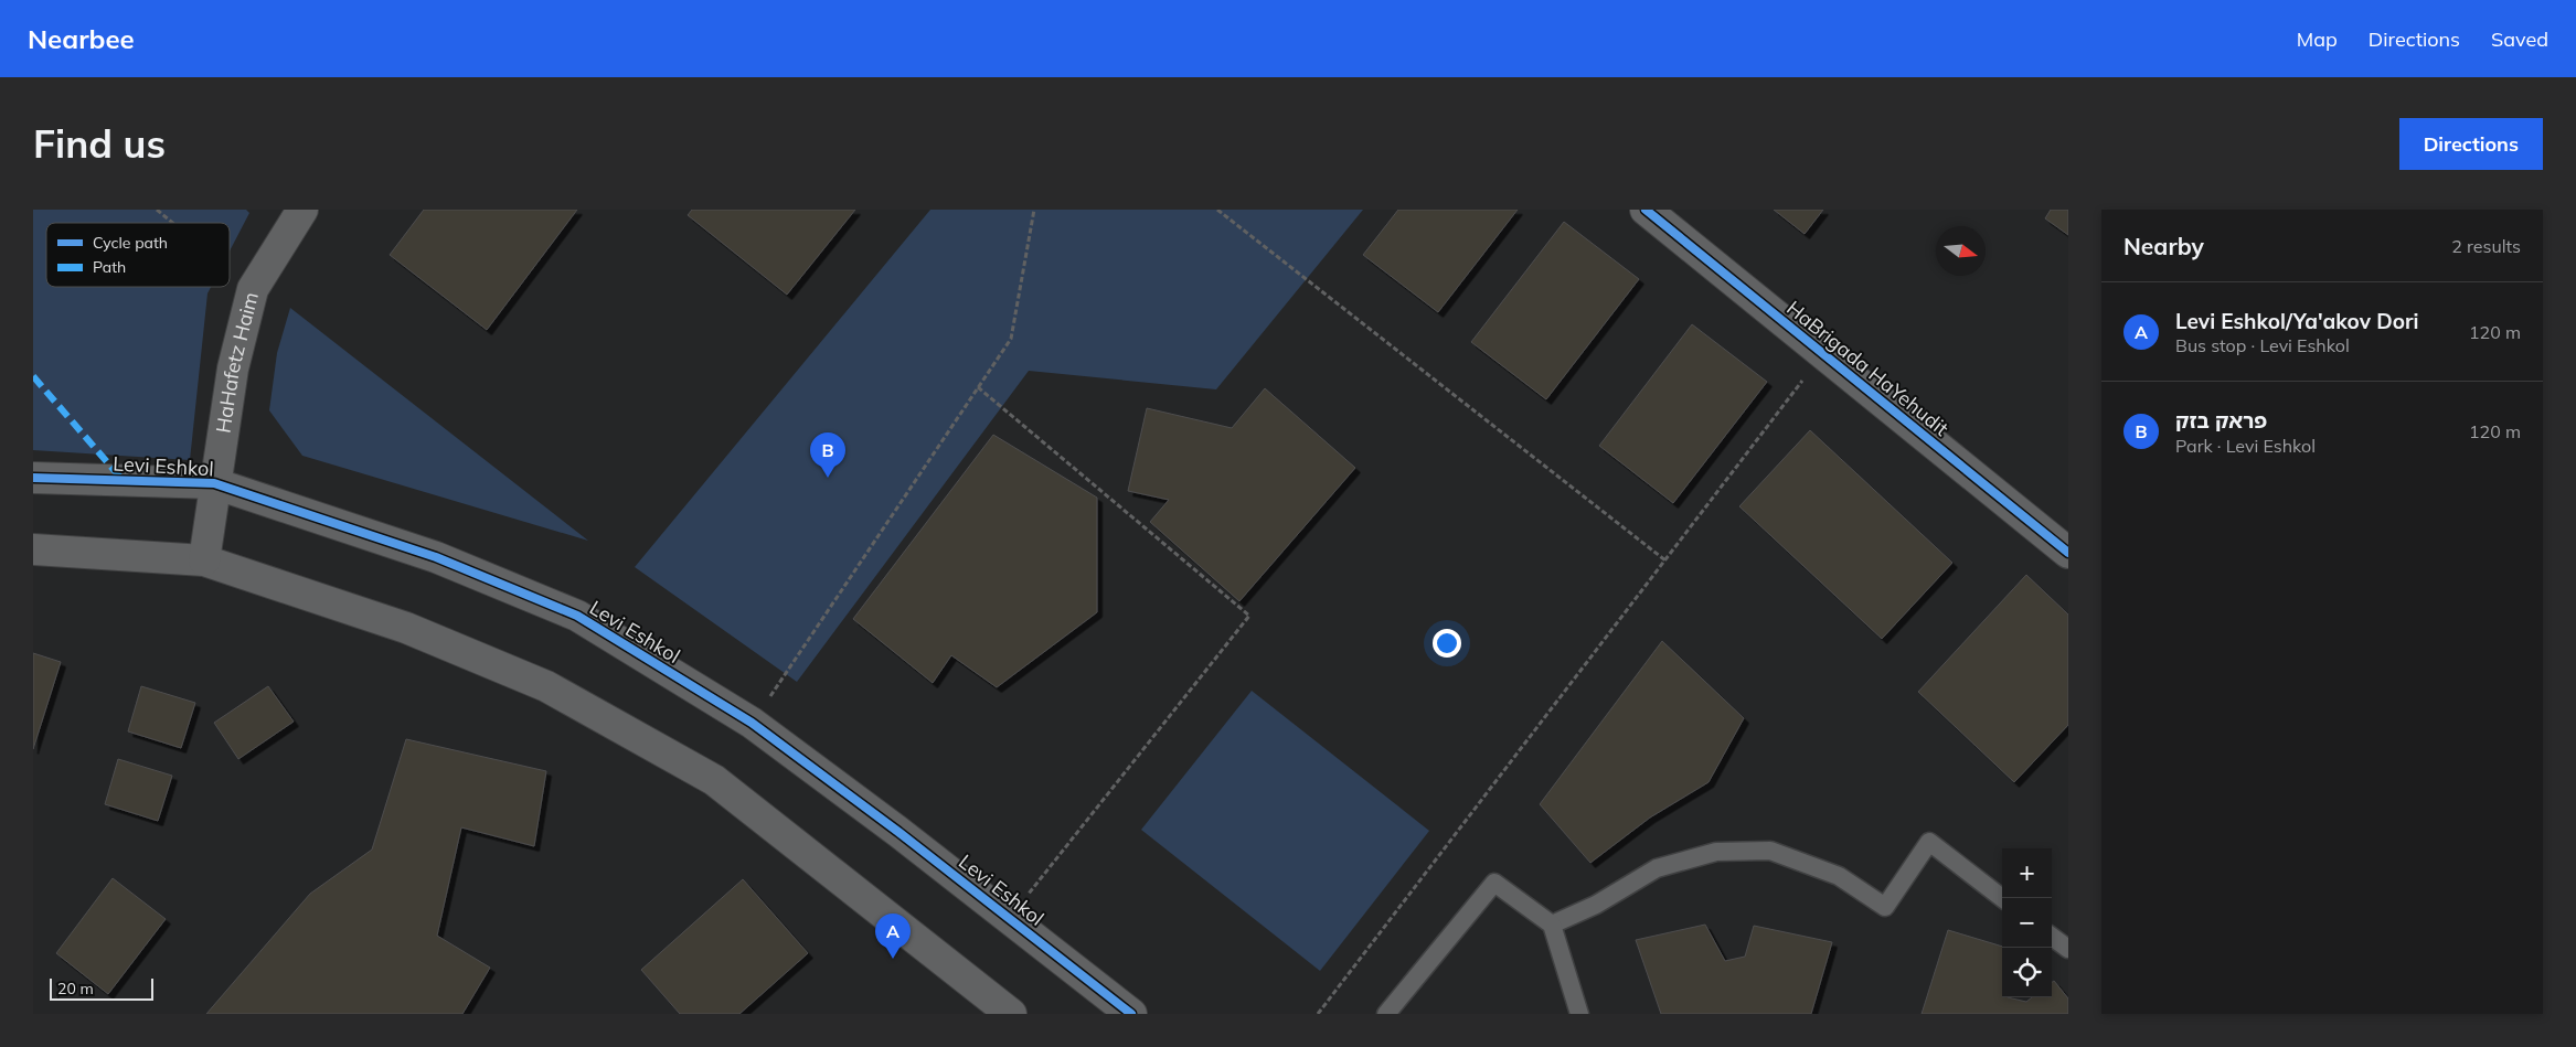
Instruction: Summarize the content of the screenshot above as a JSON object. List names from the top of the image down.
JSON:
{
  "streets": {
    "street": ["HaHafetz Haim", "HaBrigada HaYehudit", "Levi Eshkol"]
  },
  "crossings": [
    ["HaHafetz Haim", "Levi Eshkol"]
  ],
  "legend": ["Cycle path", "Path"],
  "scale_bar": "20 m",
  "north": "right",
  "page": {
    "header": "Nearbee",
    "nav": ["Map", "Directions", "Saved"],
    "buttons": "Directions",
    "title": "Find us",
    "heading": ["Nearby", "2 results"],
    "list": [
      {
        "mark": "A",
        "name": "Levi Eshkol/Ya'akov Dori",
        "note": "Bus stop · Levi Eshkol",
        "value": "120 m"
      },
      {
        "mark": "B",
        "name": "פראק בזק",
        "note": "Park · Levi Eshkol",
        "value": "120 m"
      }
    ],
    "pins": ["B", "A"],
    "map_buttons": ["+", "−"],
    "scale": "20 m"
  }
}
